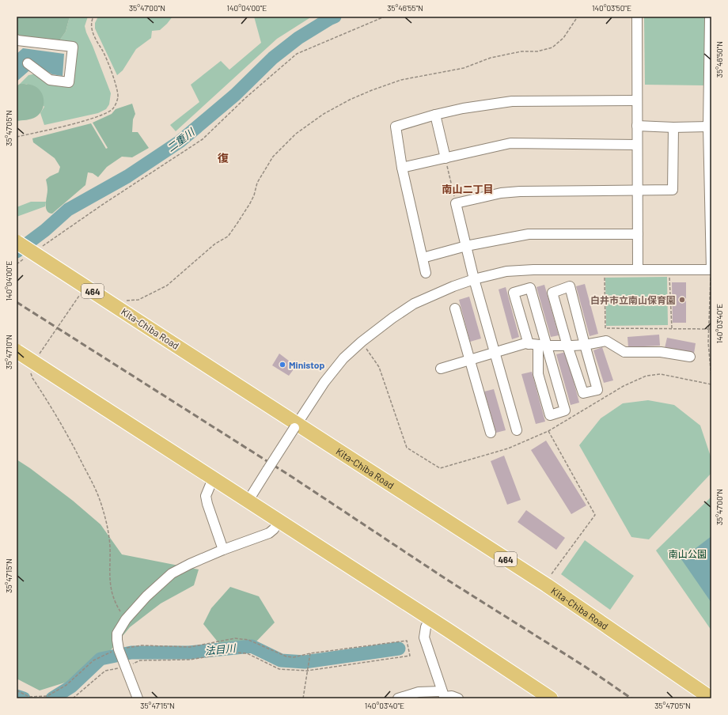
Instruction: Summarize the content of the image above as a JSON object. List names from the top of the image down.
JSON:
{
  "streets": {
    "highway": ["464", "Kita-Chiba Road"]
  },
  "districts": ["復", "南山二丁目"],
  "water": ["二重川", "法目川"],
  "parks": ["南山公園"],
  "places": ["白井市立南山保育園", "Ministop"],
  "coordinates": [
    "35°47'00\"N",
    "140°04'00\"E",
    "35°46'55\"N",
    "140°03'50\"E",
    "35°46'50\"N",
    "35°47'05\"N",
    "140°03'40\"E",
    "35°47'10\"N",
    "35°47'15\"N"
  ]
}
